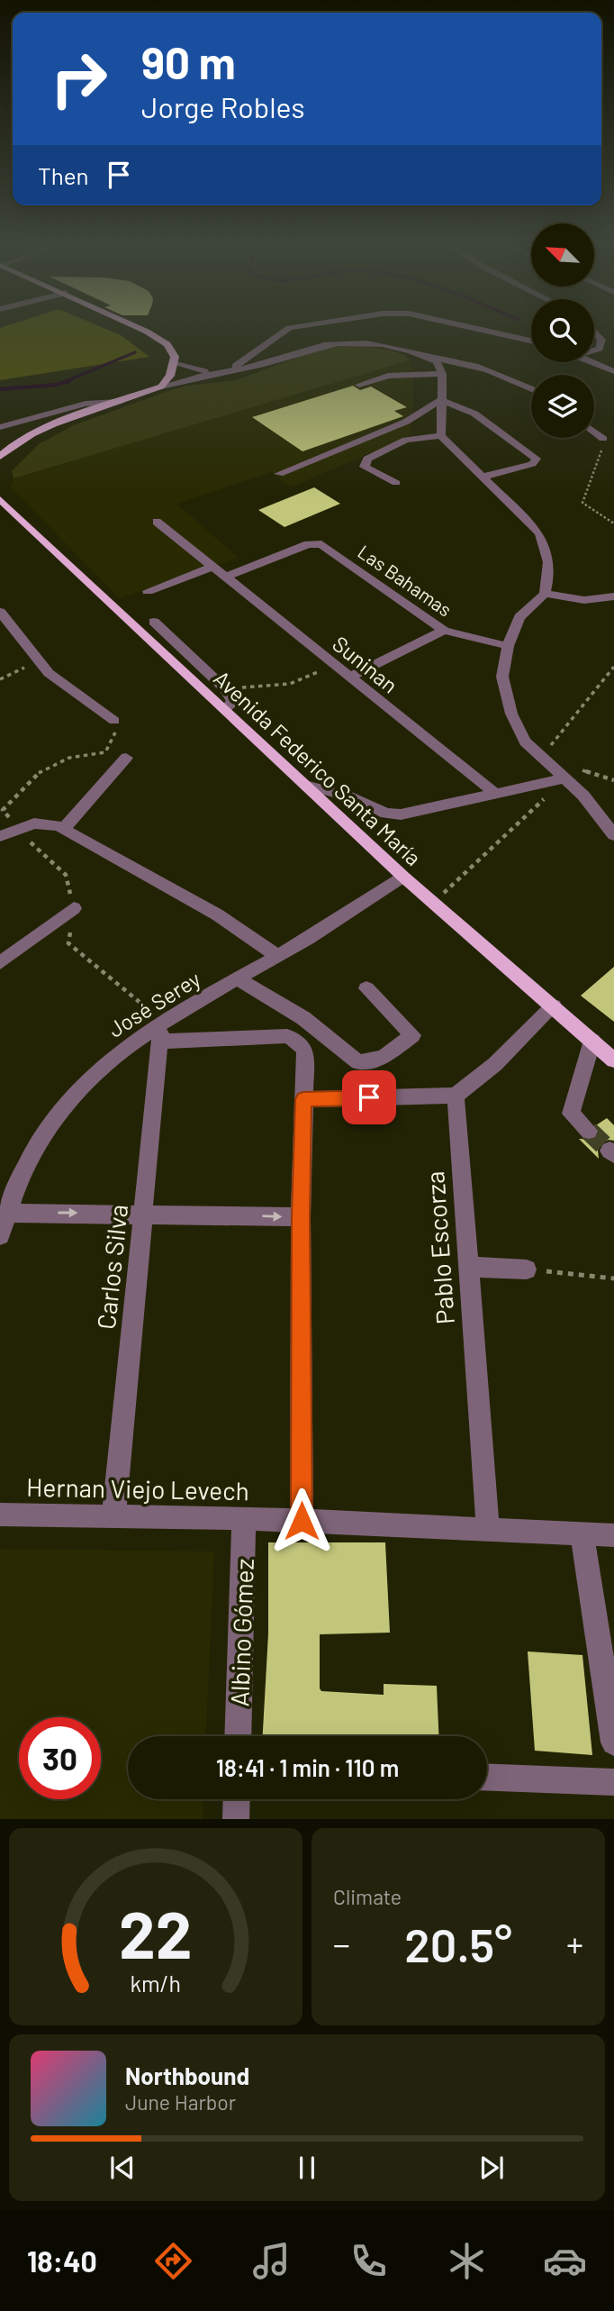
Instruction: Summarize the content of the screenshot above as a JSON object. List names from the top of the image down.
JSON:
{
  "streets": {
    "main road": ["Avenida Federico Santa María"],
    "street": [
      "Las Bahamas",
      "Suninan",
      "José Serey",
      "Pablo Escorza",
      "Carlos Silva",
      "Hernan Viejo Levech",
      "Albino Gómez"
    ]
  },
  "crossings": [
    ["Las Bahamas", "Suninan"],
    ["Avenida Federico Santa María", "José Serey"],
    ["José Serey", "Carlos Silva"],
    ["Pablo Escorza", "Hernan Viejo Levech"],
    ["Carlos Silva", "Hernan Viejo Levech"],
    ["Hernan Viejo Levech", "Albino Gómez"]
  ],
  "north": "top left",
  "page": {
    "turn": ["90 m", "Jorge Robles"],
    "then": "Then",
    "limit": "30",
    "trip": "18:41 · 1 min · 110 m",
    "tile": "Climate",
    "heat": ["−", "20.5°", "+"],
    "song": ["Northbound", "June Harbor"],
    "tabs": "18:40",
    "gauge": ["22", "km/h"]
  }
}
